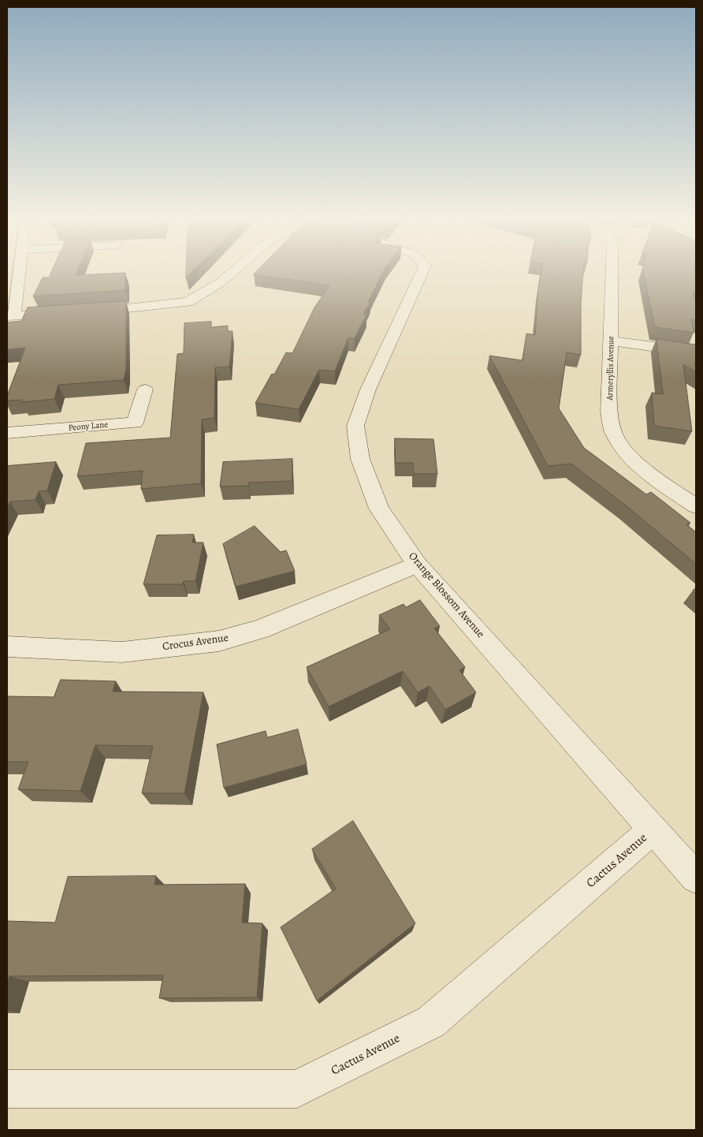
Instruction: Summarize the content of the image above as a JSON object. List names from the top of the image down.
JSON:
{
  "streets": {
    "street": [
      "Armeryllis Avenue",
      "Peony Lane",
      "Orange Blossom Avenue",
      "Crocus Avenue",
      "Cactus Avenue"
    ]
  },
  "crossings": [
    ["Orange Blossom Avenue", "Crocus Avenue"],
    ["Orange Blossom Avenue", "Cactus Avenue"]
  ]
}
